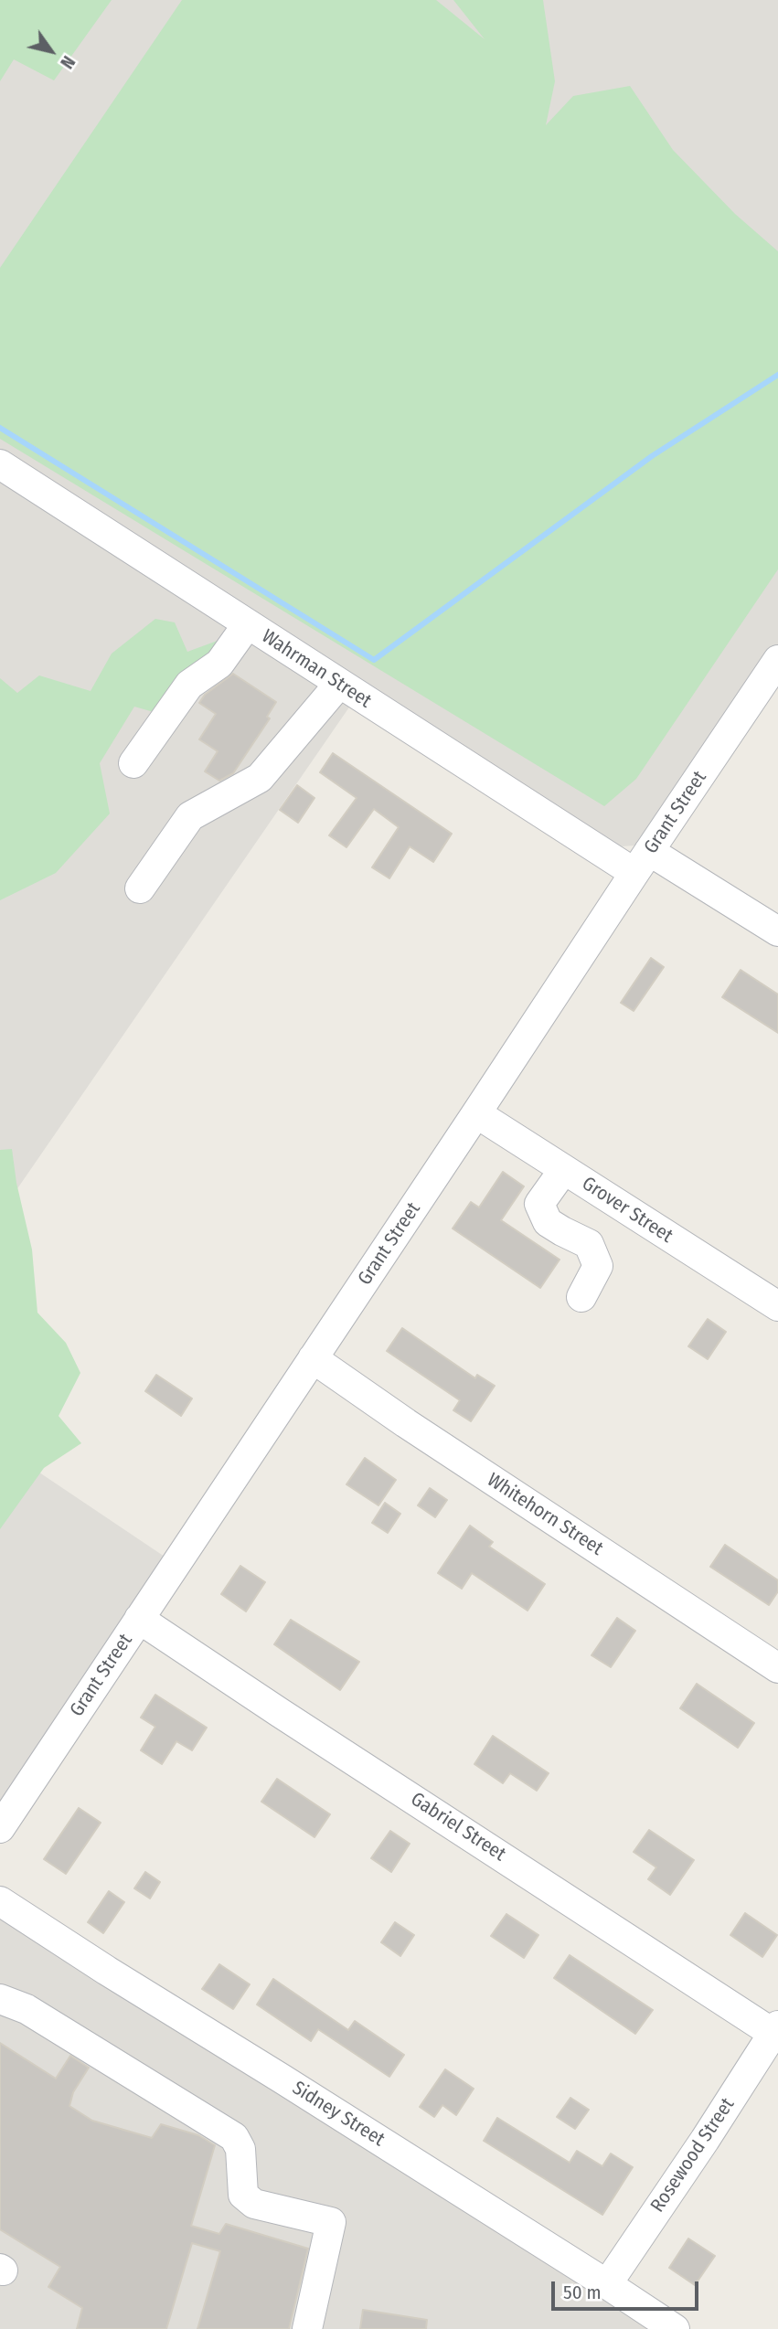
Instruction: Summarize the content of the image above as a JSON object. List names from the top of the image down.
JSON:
{
  "streets": {
    "street": [
      "Wahrman Street",
      "Grant Street",
      "Grover Street",
      "Whitehorn Street",
      "Gabriel Street",
      "Sidney Street",
      "Rosewood Street"
    ]
  },
  "crossings": [
    ["Wahrman Street", "Grant Street"],
    ["Grant Street", "Grover Street"],
    ["Grant Street", "Whitehorn Street"],
    ["Grant Street", "Gabriel Street"],
    ["Gabriel Street", "Rosewood Street"],
    ["Sidney Street", "Rosewood Street"]
  ],
  "scale_bar": "50 m",
  "north": "bottom right"
}
